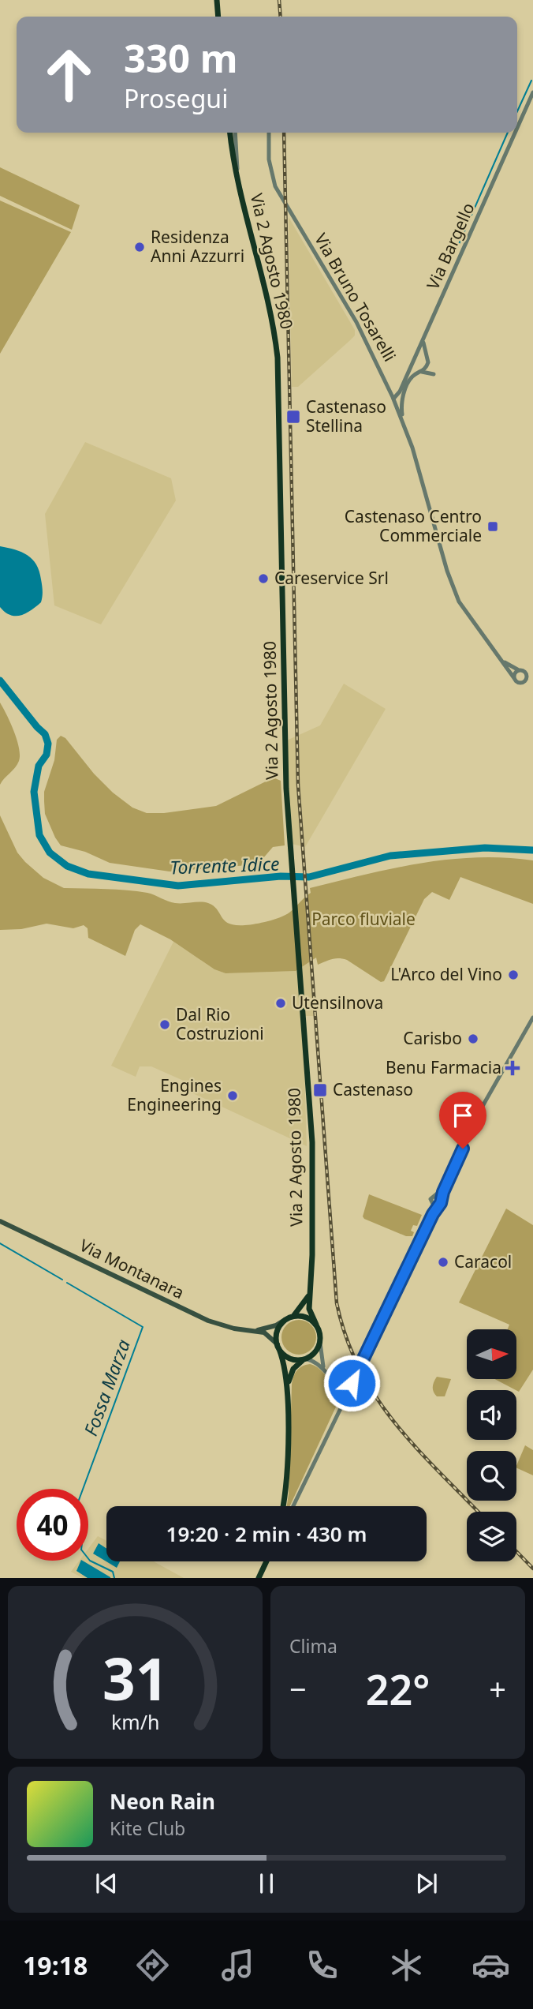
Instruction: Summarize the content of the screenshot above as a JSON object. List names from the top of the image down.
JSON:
{
  "streets": {
    "main road": ["Via 2 Agosto 1980", "Via Montanara"],
    "street": ["Via Bargello", "Via Bruno Tosarelli"]
  },
  "crossings": [
    ["Via Bargello", "Via Bruno Tosarelli"],
    ["Via 2 Agosto 1980", "Via Montanara"]
  ],
  "water": ["Torrente Idice", "Fossa Marza"],
  "parks": ["Parco fluviale"],
  "places": {
    "other": [
      "Residenza Anni Azzurri",
      "Careservice Srl",
      "L'Arco del Vino",
      "Utensilnova",
      "Dal Rio Costruzioni",
      "Carisbo",
      "Engines Engineering",
      "Caracol"
    ],
    "transit": ["Castenaso Stellina", "Castenaso Centro Commerciale", "Castenaso"],
    "health": ["Benu Farmacia"]
  },
  "north": "right",
  "page": {
    "turn": ["330 m", "Prosegui"],
    "limit": "40",
    "trip": "19:20 · 2 min · 430 m",
    "tile": "Clima",
    "heat": ["−", "22°", "+"],
    "song": ["Neon Rain", "Kite Club"],
    "tabs": "19:18",
    "gauge": ["31", "km/h"]
  }
}
